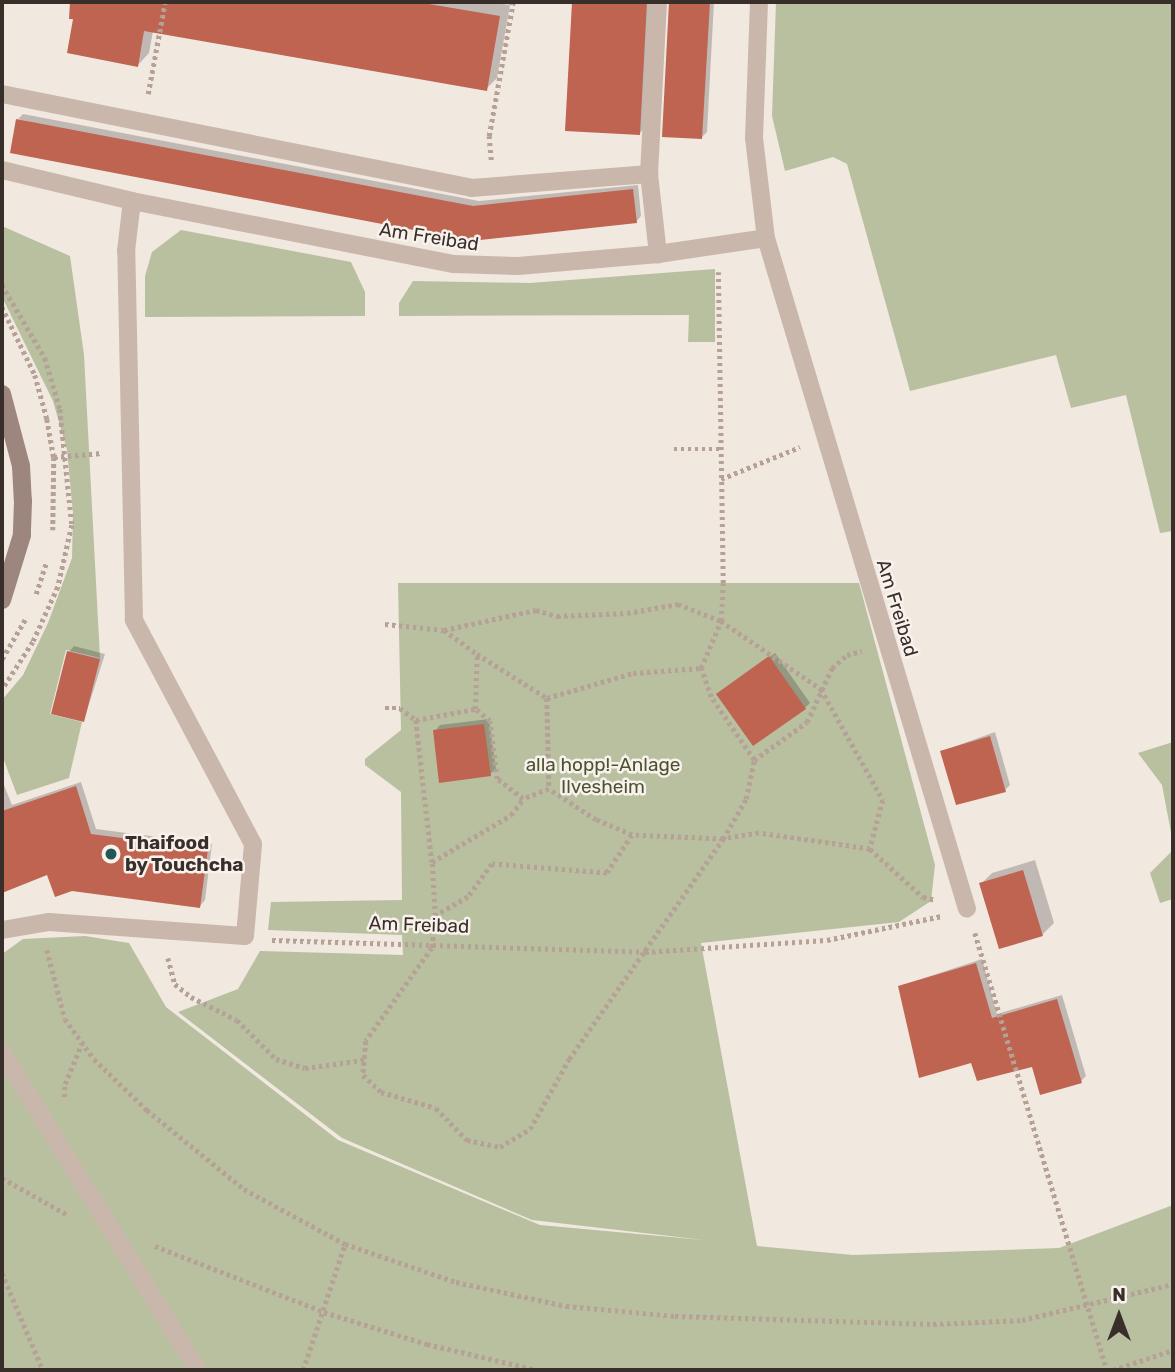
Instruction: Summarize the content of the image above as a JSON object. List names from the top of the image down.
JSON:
{
  "streets": {
    "street": ["Am Freibad"]
  },
  "parks": ["alla hopp!-Anlage Ilvesheim"],
  "places": ["Thaifood by Touchcha"],
  "north": "top"
}
